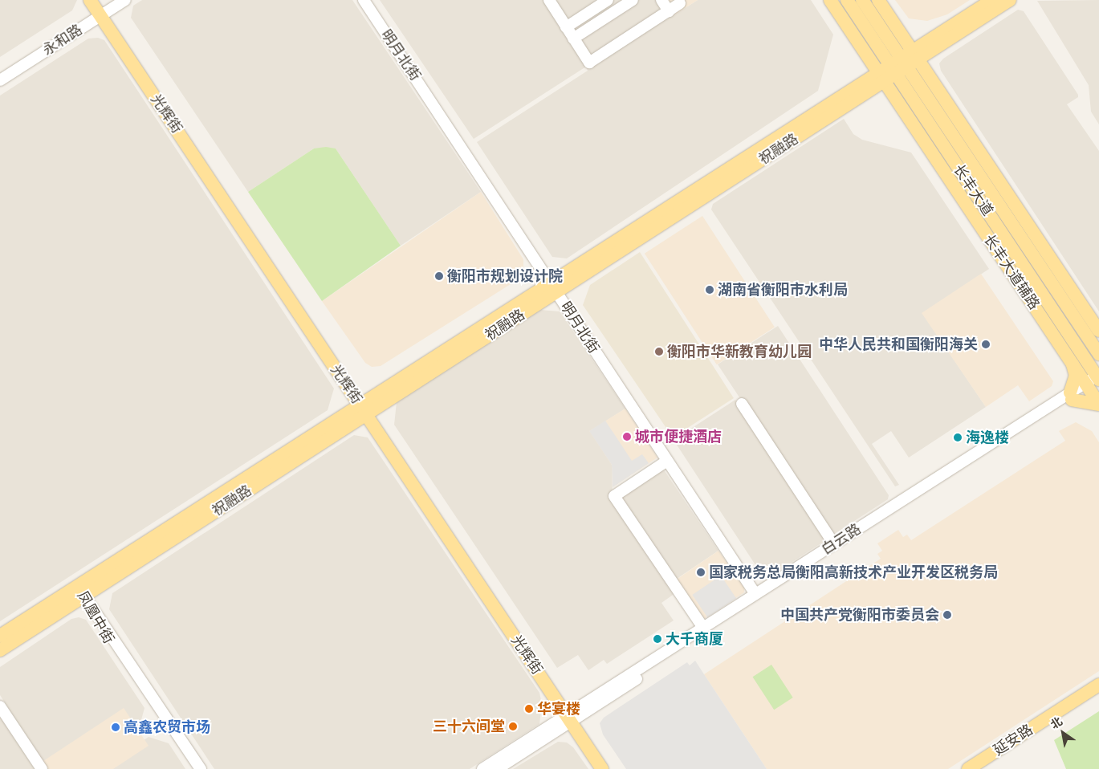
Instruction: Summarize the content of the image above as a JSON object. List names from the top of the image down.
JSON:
{
  "streets": {
    "main road": [
      "光辉街",
      "祝融路",
      "长丰大道",
      "长丰大道辅路",
      "延安路"
    ],
    "street": [
      "永和路",
      "明月北街",
      "白云路",
      "凤凰中街"
    ]
  },
  "crossings": [
    ["永和路", "光辉街"],
    ["明月北街", "祝融路"],
    ["明月北街", "白云路"],
    ["光辉街", "祝融路"],
    ["光辉街", "白云路"],
    ["祝融路", "长丰大道"],
    ["祝融路", "长丰大道辅路"],
    ["祝融路", "凤凰中街"],
    ["长丰大道", "长丰大道辅路"],
    ["长丰大道", "白云路"],
    ["长丰大道辅路", "白云路"]
  ],
  "places": [
    "衡阳市规划设计院",
    "湖南省衡阳市水利局",
    "中华人民共和国衡阳海关",
    "衡阳市华新教育幼儿园",
    "城市便捷酒店",
    "海逸楼",
    "国家税务总局衡阳高新技术产业开发区税务局",
    "中国共产党衡阳市委员会",
    "大千商厦",
    "华宴楼",
    "三十六间堂",
    "高鑫农贸市场"
  ],
  "north": "top left"
}
